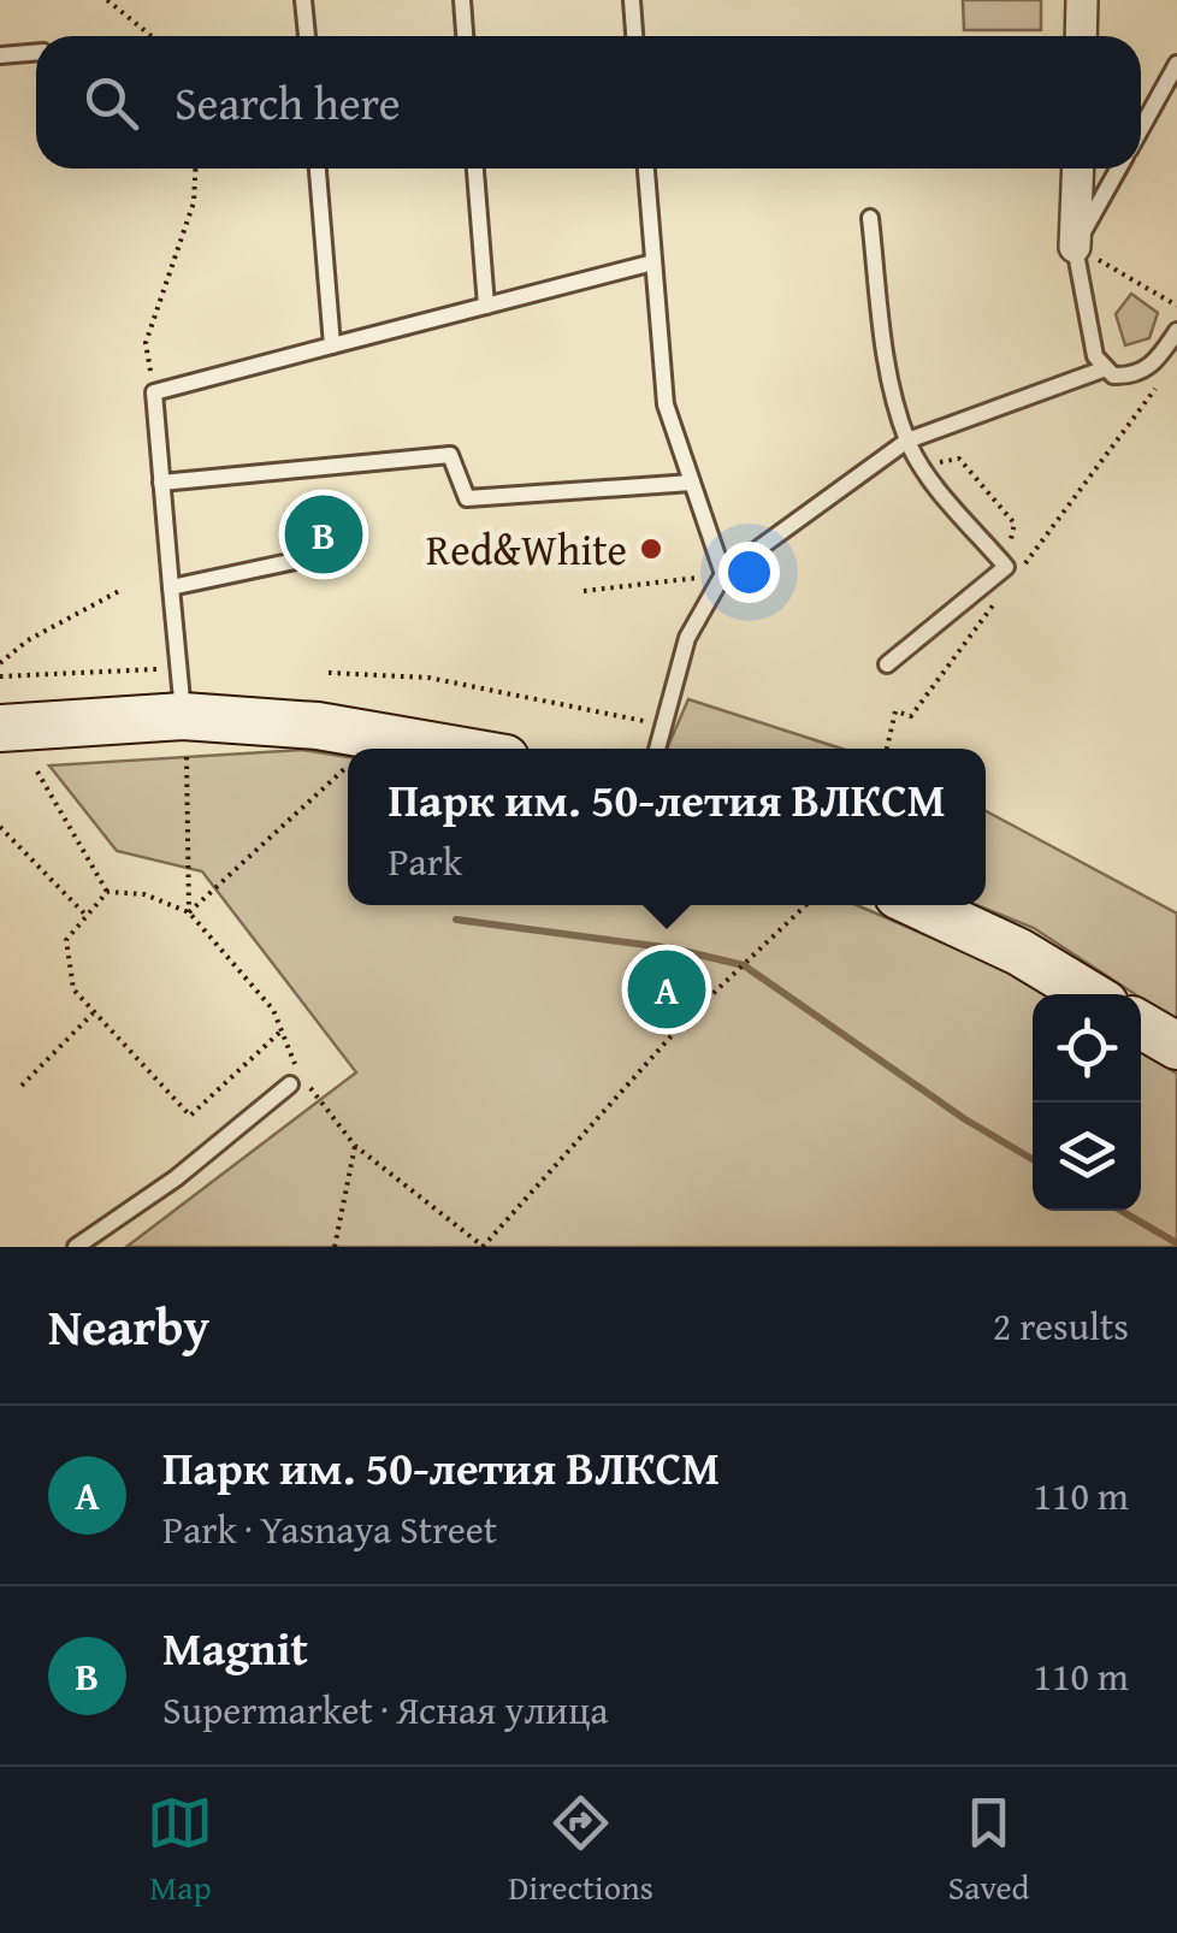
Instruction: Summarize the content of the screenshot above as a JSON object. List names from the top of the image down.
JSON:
{
  "places": ["Red&White"],
  "page": {
    "search": "Search here",
    "pins": ["B", "A"],
    "popup": ["Парк им. 50-летия ВЛКСМ", "Park"],
    "heading": ["Nearby", "2 results"],
    "list": [
      {
        "mark": "A",
        "name": "Парк им. 50-летия ВЛКСМ",
        "note": "Park · Yasnaya Street",
        "value": "110 m"
      },
      {
        "mark": "B",
        "name": "Magnit",
        "note": "Supermarket · Ясная улица",
        "value": "110 m"
      }
    ],
    "nav": ["Map", "Directions", "Saved"]
  }
}
